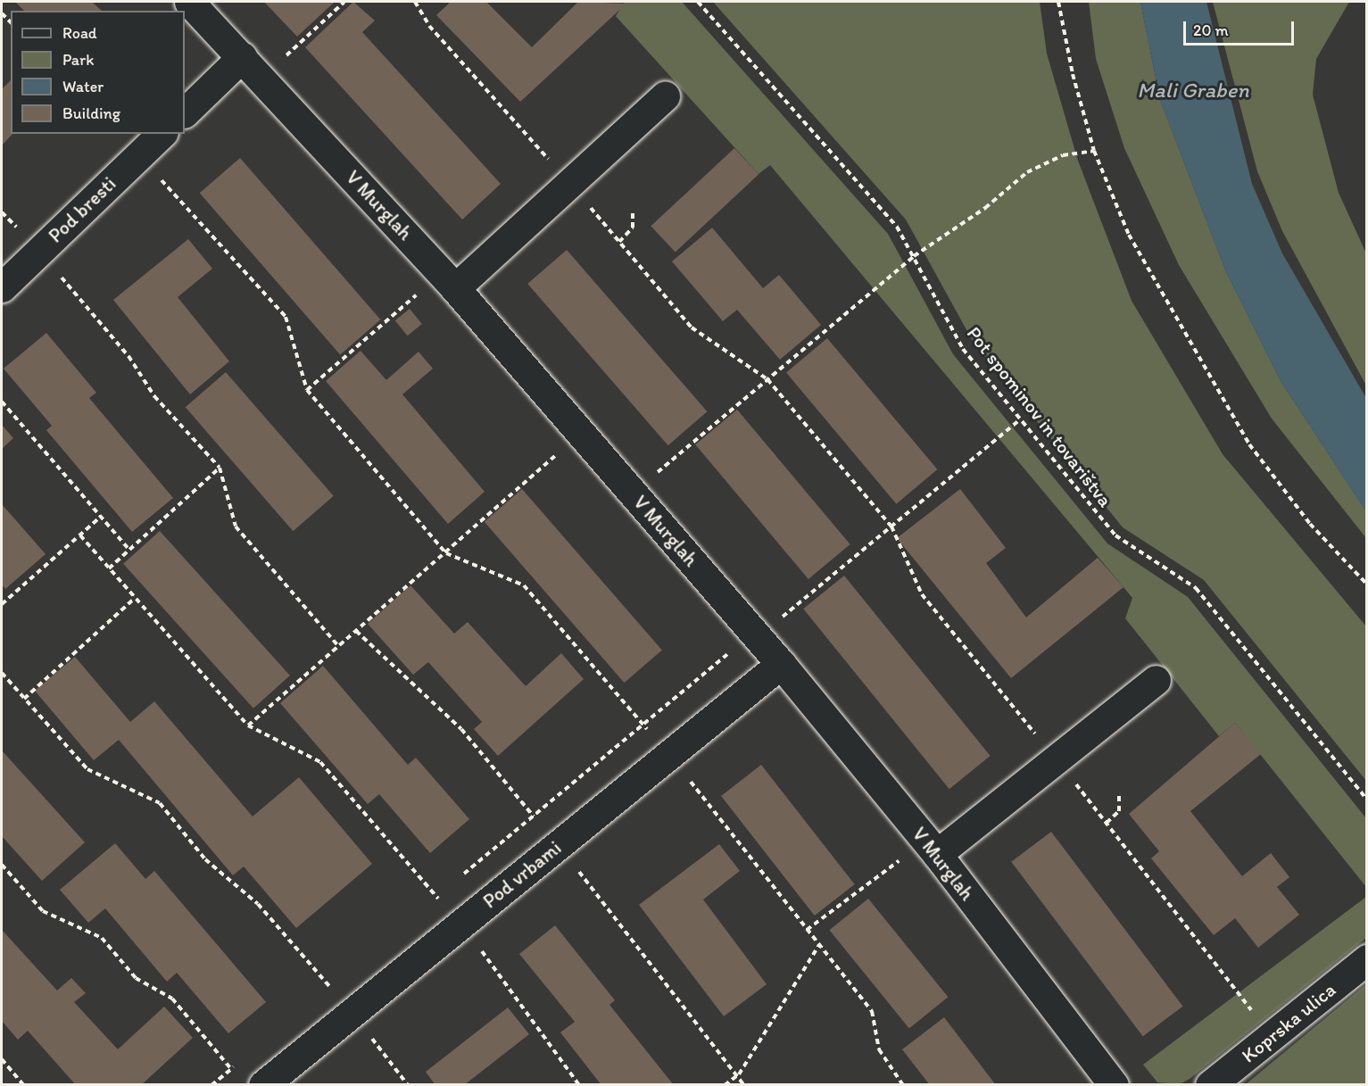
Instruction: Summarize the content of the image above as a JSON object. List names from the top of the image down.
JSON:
{
  "streets": {
    "street": [
      "V Murglah",
      "Pod bresti",
      "Pod vrbami",
      "Koprska ulica"
    ],
    "path": ["Pot spominov in tovarištva"]
  },
  "crossings": [
    ["V Murglah", "Pod vrbami"]
  ],
  "water": ["Mali Graben"],
  "legend": [
    "Road",
    "Park",
    "Water",
    "Building"
  ],
  "scale_bar": "20 m"
}
